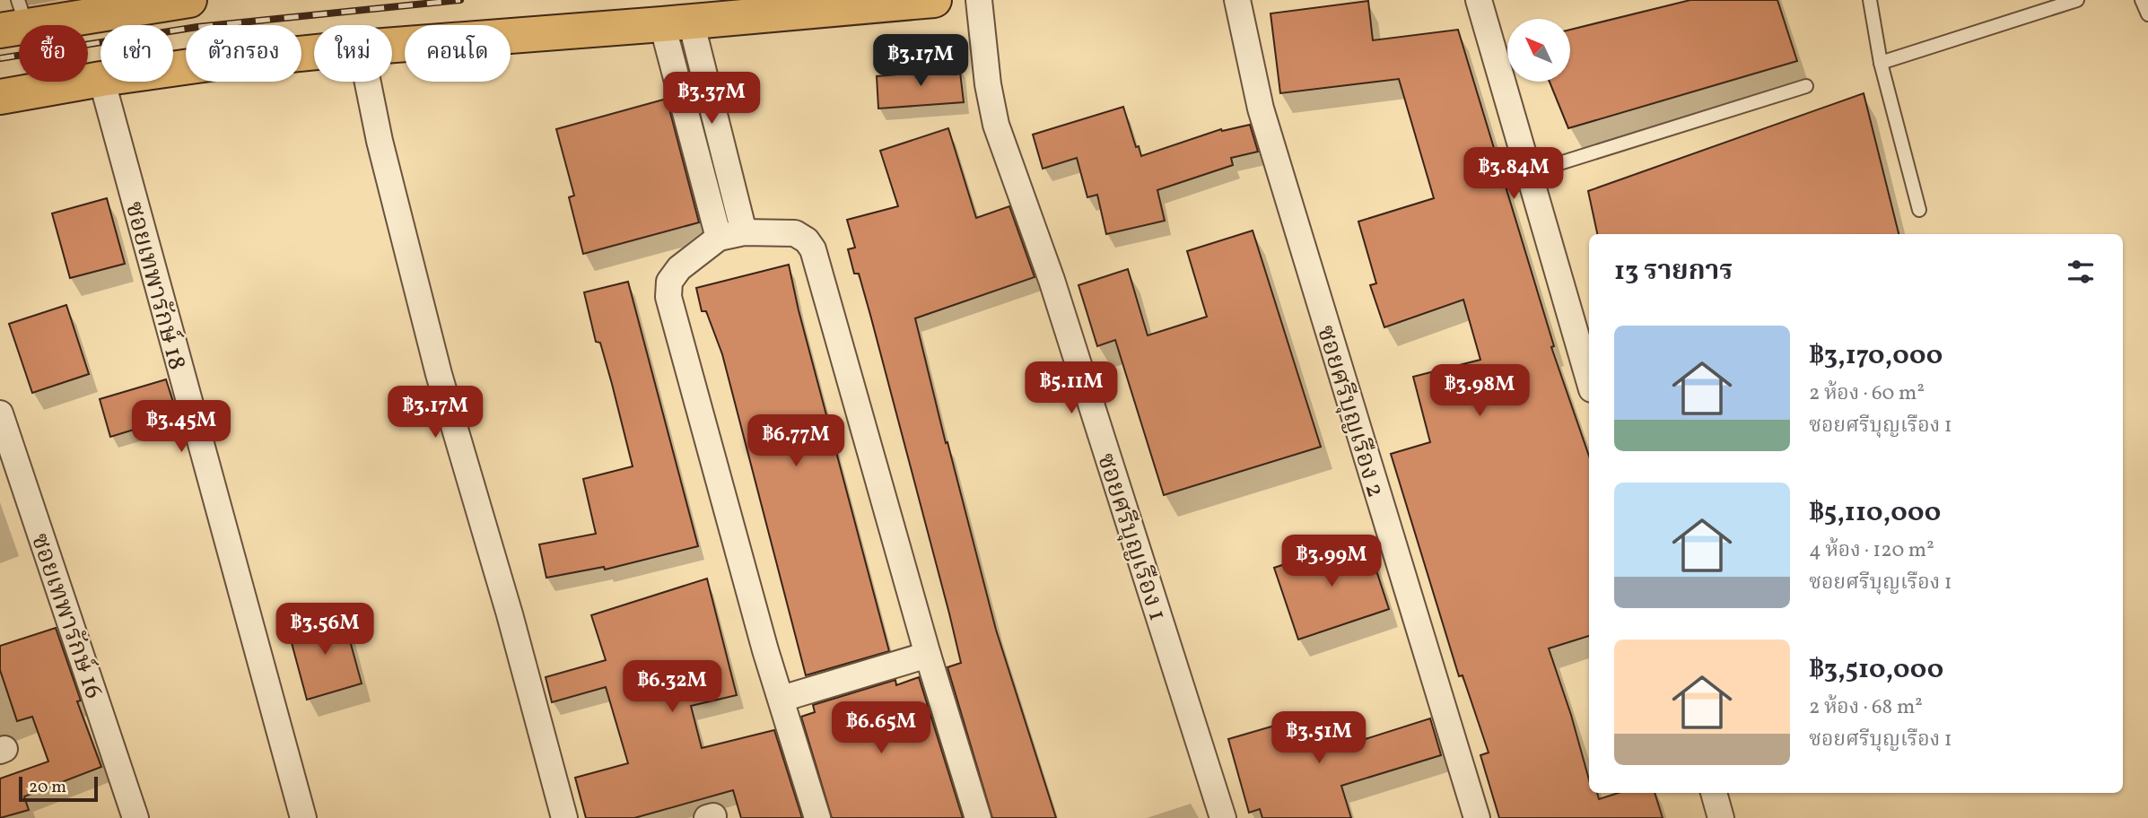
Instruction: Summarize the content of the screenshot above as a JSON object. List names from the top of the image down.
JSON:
{
  "streets": {
    "street": [
      "ซอยเทพารักษ์ 18",
      "ซอยศรีบุญเรือง 2",
      "ซอยศรีบุญเรือง 1",
      "ซอยเทพารักษ์ 16"
    ]
  },
  "scale_bar": "20 m",
  "north": "top left",
  "page": {
    "chip": [
      "ซื้อ",
      "เช่า",
      "ตัวกรอง",
      "ใหม่",
      "คอนโด"
    ],
    "price": [
      "฿3.17M",
      "฿3.37M",
      "฿3.84M",
      "฿5.11M",
      "฿3.98M",
      "฿3.17M",
      "฿3.45M",
      "฿6.77M",
      "฿3.99M",
      "฿3.56M",
      "฿6.32M",
      "฿6.65M",
      "฿3.51M"
    ],
    "heading": "13 รายการ",
    "list": [
      {
        "name": "฿3,170,000",
        "note": "2 ห้อง · 60 m² · ซอยศรีบุญเรือง 1"
      },
      {
        "name": "฿5,110,000",
        "note": "4 ห้อง · 120 m² · ซอยศรีบุญเรือง 1"
      },
      {
        "name": "฿3,510,000",
        "note": "2 ห้อง · 68 m² · ซอยศรีบุญเรือง 1"
      }
    ],
    "scale": "20 m"
  }
}
